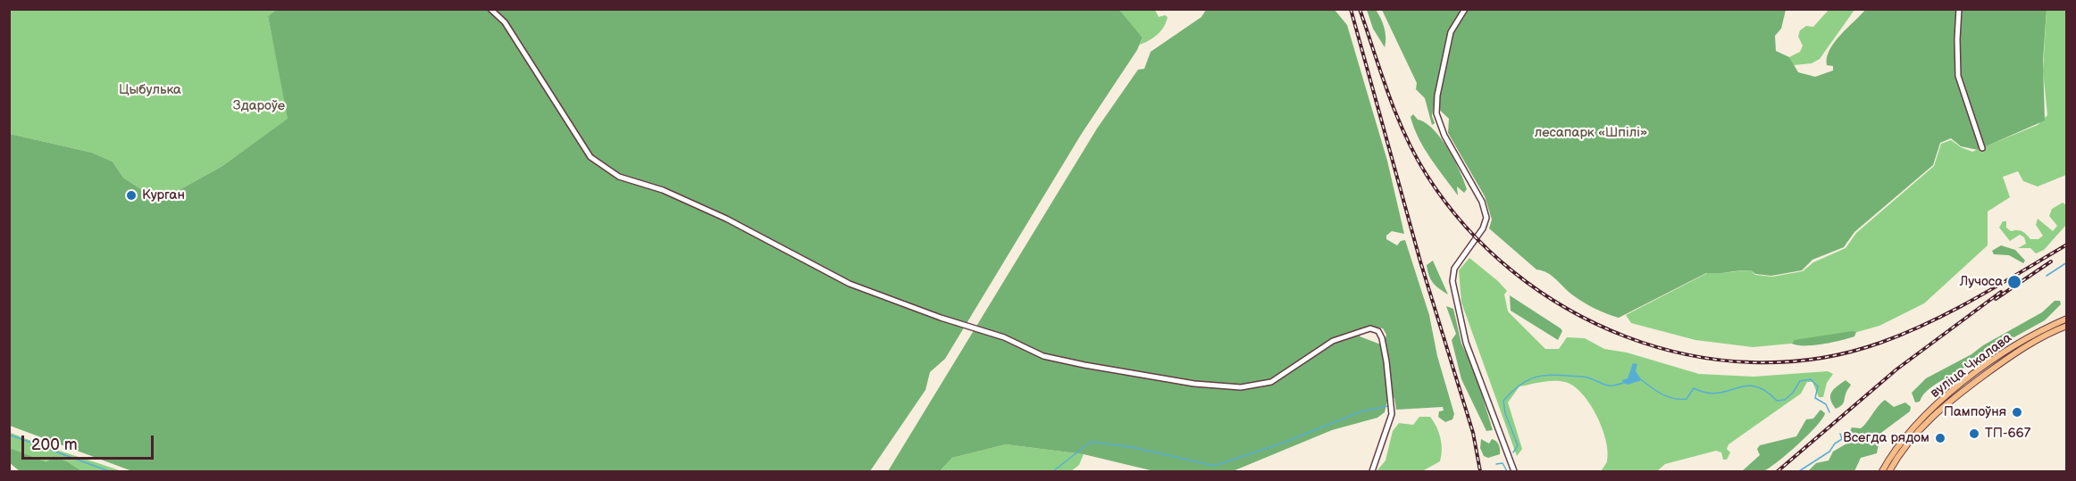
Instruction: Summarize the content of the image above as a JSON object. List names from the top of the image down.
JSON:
{
  "streets": {
    "main road": ["вуліца Чкалава"]
  },
  "parks": ["Цыбулька", "Здароўе", "лесапарк «Шпілі»"],
  "places": [
    "Курган",
    "Лучоса",
    "Пампоўня",
    "ТП-667",
    "Всегда рядом"
  ],
  "scale_bar": "200 m"
}
